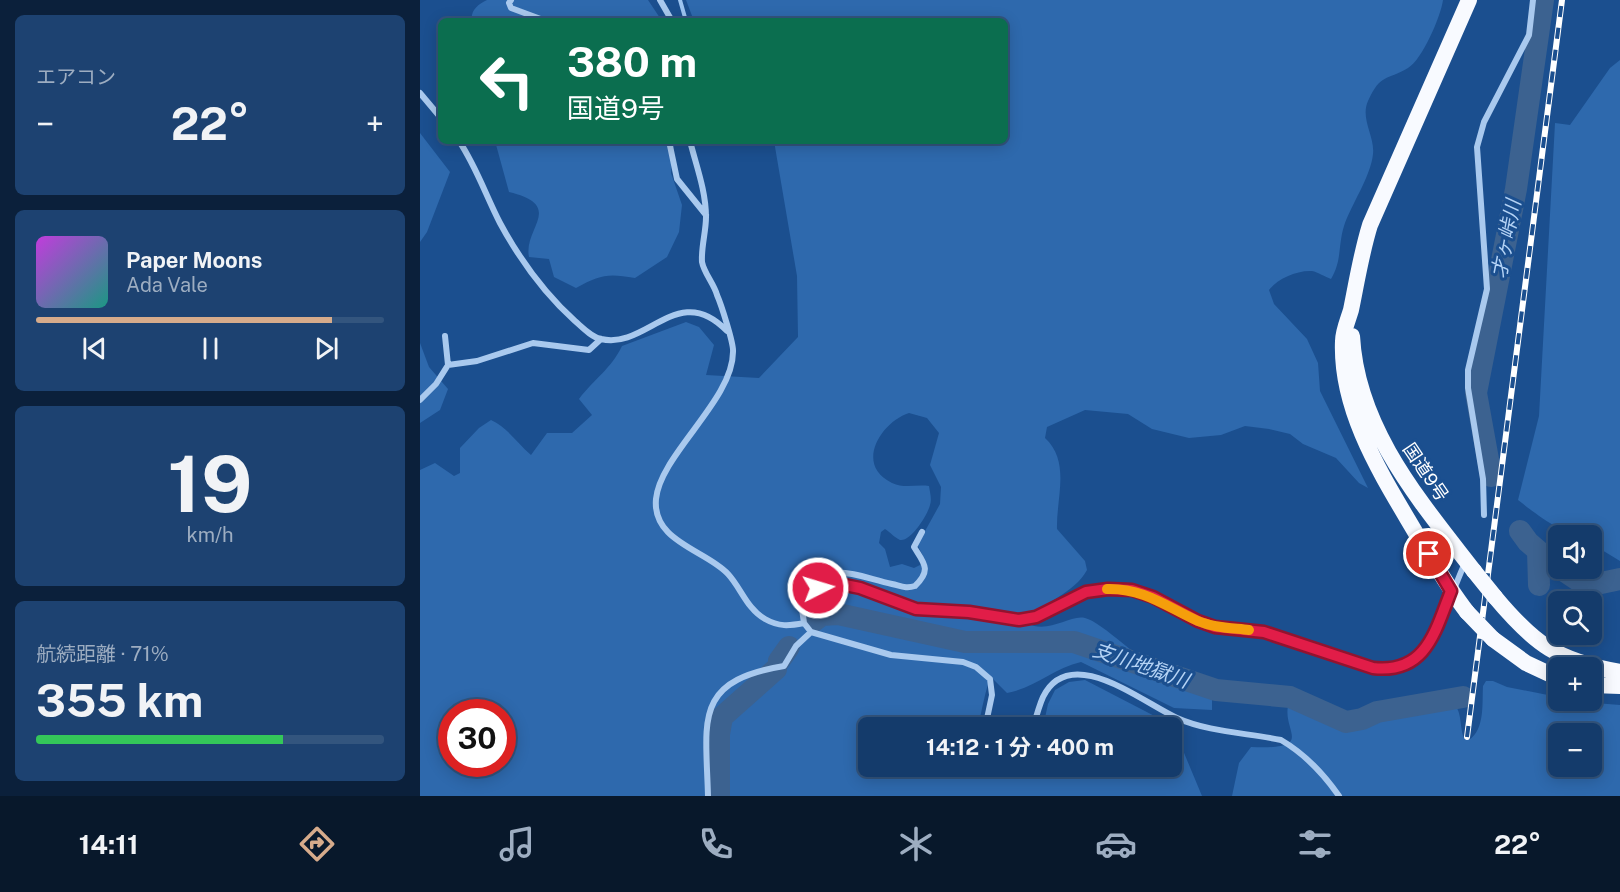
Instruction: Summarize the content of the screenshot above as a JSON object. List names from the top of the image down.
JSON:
{
  "streets": {
    "highway": ["国道9号"]
  },
  "water": ["才ヶ峠川", "支川地獄川"],
  "page": {
    "tile": [
      "エアコン",
      ["19", "km/h"],
      ["航続距離 · 71%", "355 km"]
    ],
    "turn": ["380 m", "国道9号"],
    "heat": ["−", "22°", "+"],
    "song": ["Paper Moons", "Ada Vale"],
    "map_buttons": ["+", "−"],
    "limit": "30",
    "trip": "14:12 · 1 分 · 400 m",
    "tabs": ["14:11", "22°"]
  }
}
